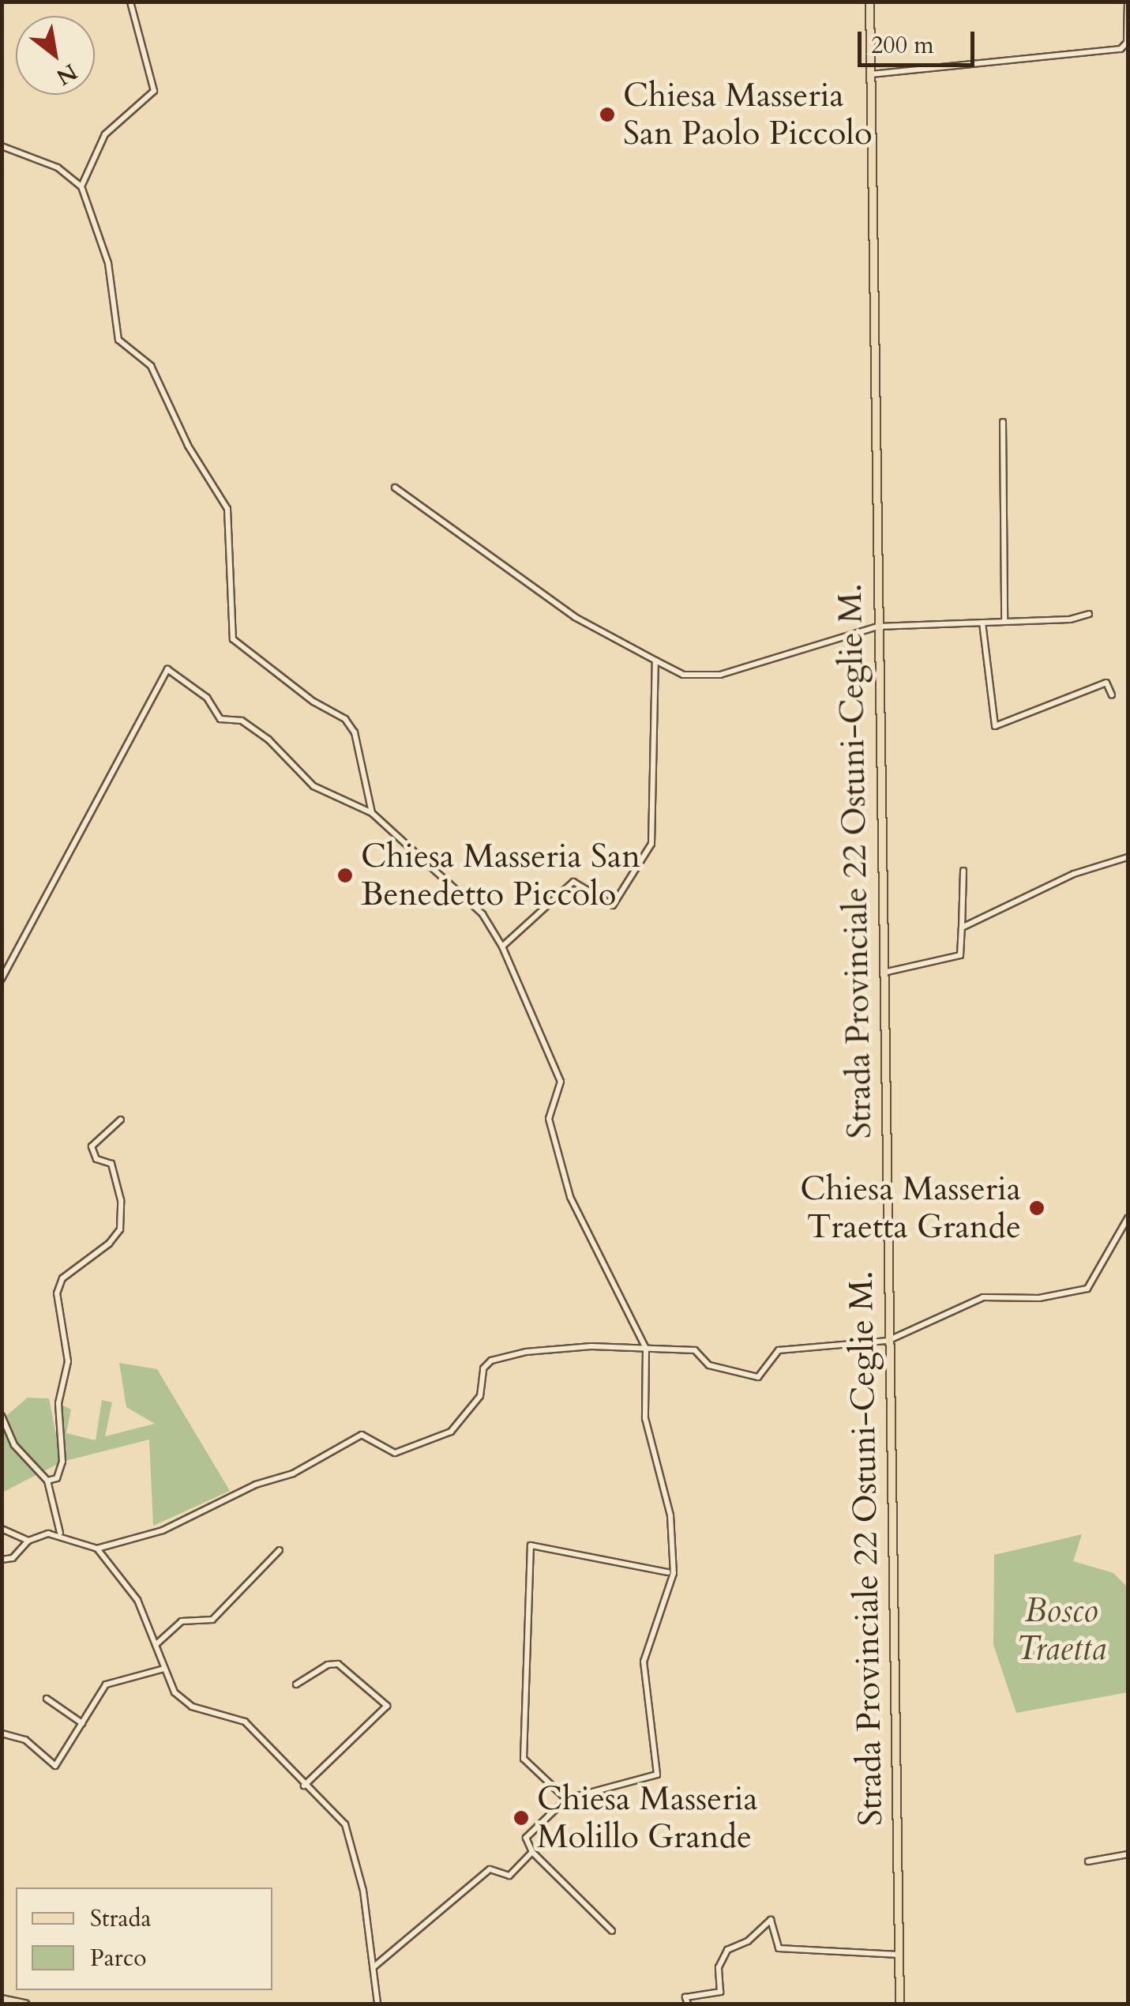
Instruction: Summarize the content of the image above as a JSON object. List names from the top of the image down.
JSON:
{
  "streets": {
    "main road": ["Strada Provinciale 22 Ostuni-Ceglie M."]
  },
  "parks": ["Bosco Traetta"],
  "places": [
    "Chiesa Masseria San Paolo Piccolo",
    "Chiesa Masseria San Benedetto Piccolo",
    "Chiesa Masseria Traetta Grande",
    "Chiesa Masseria Molillo Grande"
  ],
  "legend": ["Strada", "Parco"],
  "scale_bar": "200 m",
  "north": "bottom right"
}
